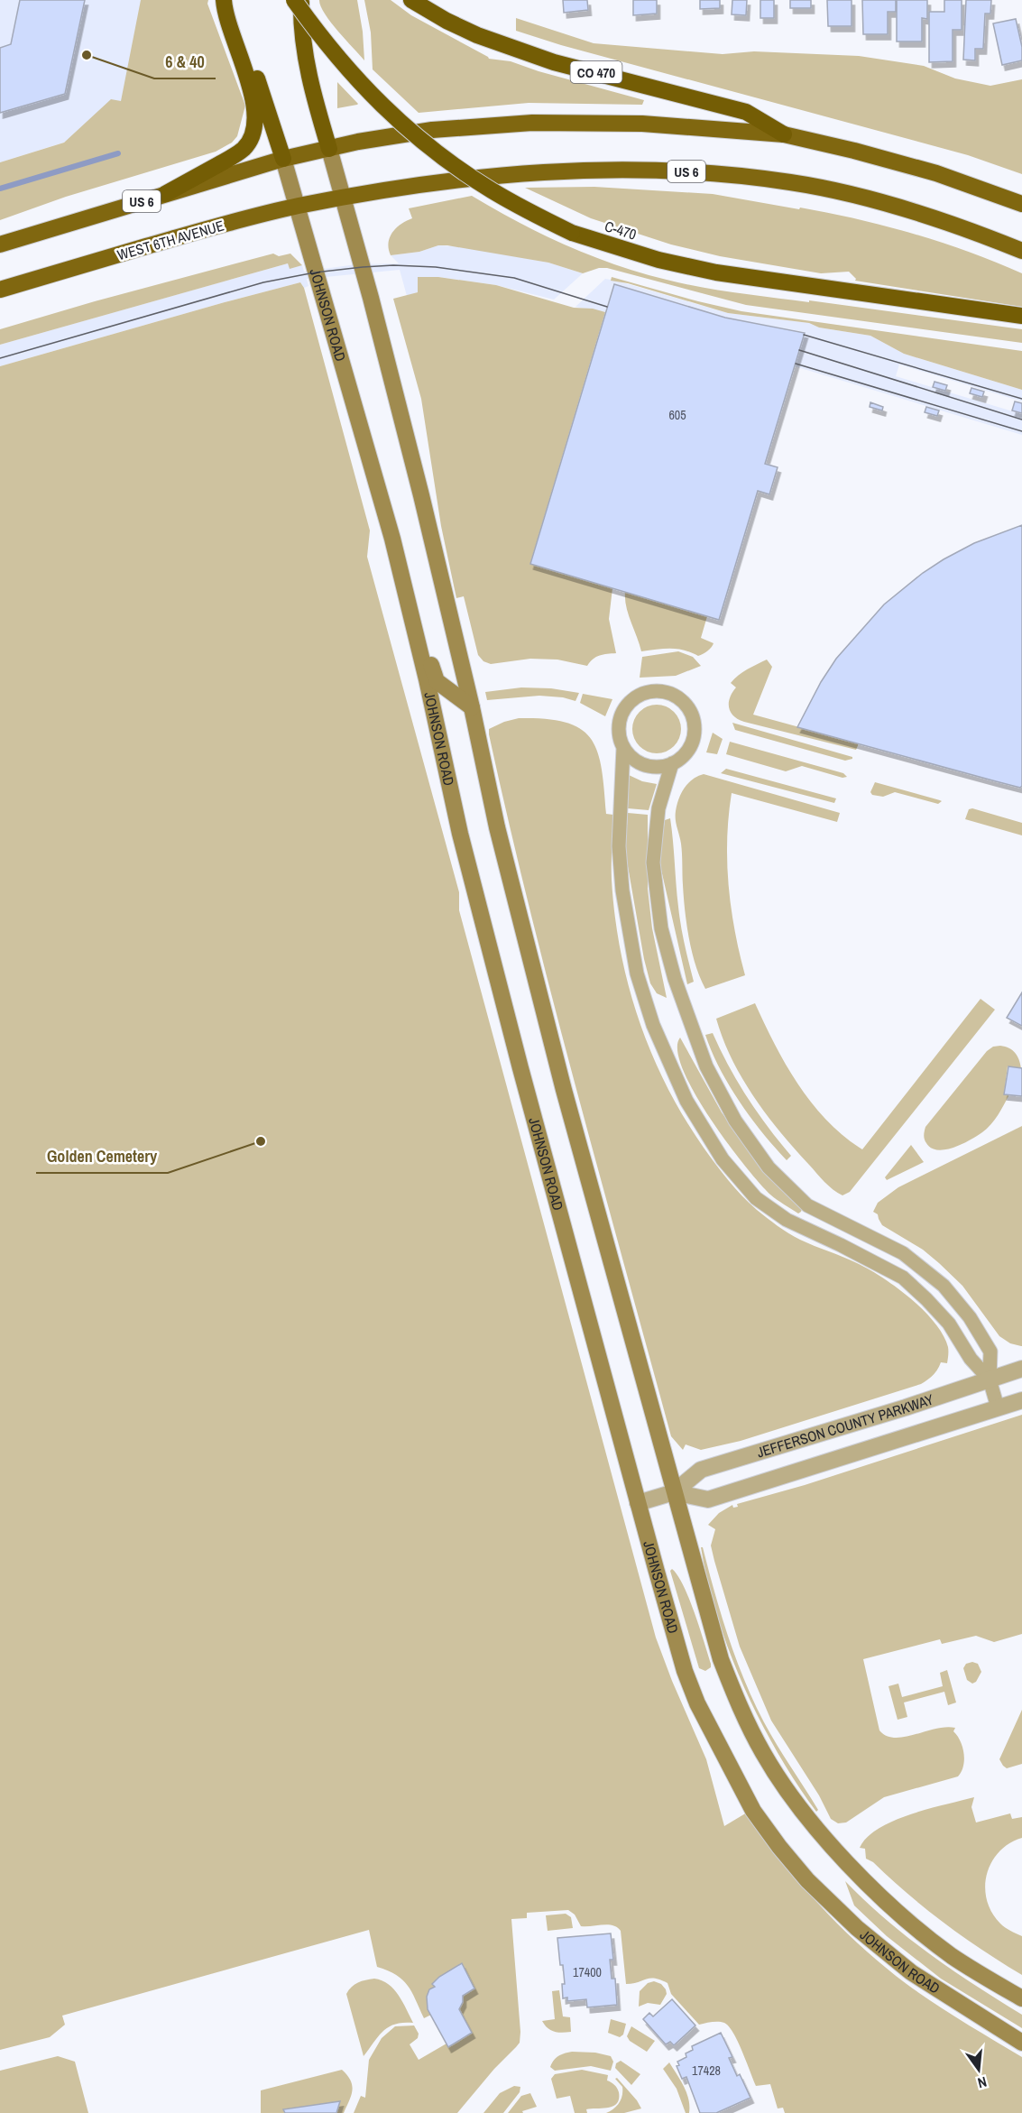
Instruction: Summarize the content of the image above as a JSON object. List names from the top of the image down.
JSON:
{
  "streets": {
    "highway": [
      "CO 470",
      "US 6",
      "C-470",
      "WEST 6TH AVENUE"
    ],
    "main road": ["JOHNSON ROAD"],
    "street": ["JEFFERSON COUNTY PARKWAY"]
  },
  "crossings": [
    ["CO 470", "US 6"],
    ["US 6", "WEST 6TH AVENUE"],
    ["US 6", "JOHNSON ROAD"],
    ["WEST 6TH AVENUE", "JOHNSON ROAD"],
    ["JOHNSON ROAD", "JEFFERSON COUNTY PARKWAY"]
  ],
  "places": ["6 & 40", "Golden Cemetery"],
  "house_numbers": ["605", "17400", "17428"],
  "north": "bottom"
}
